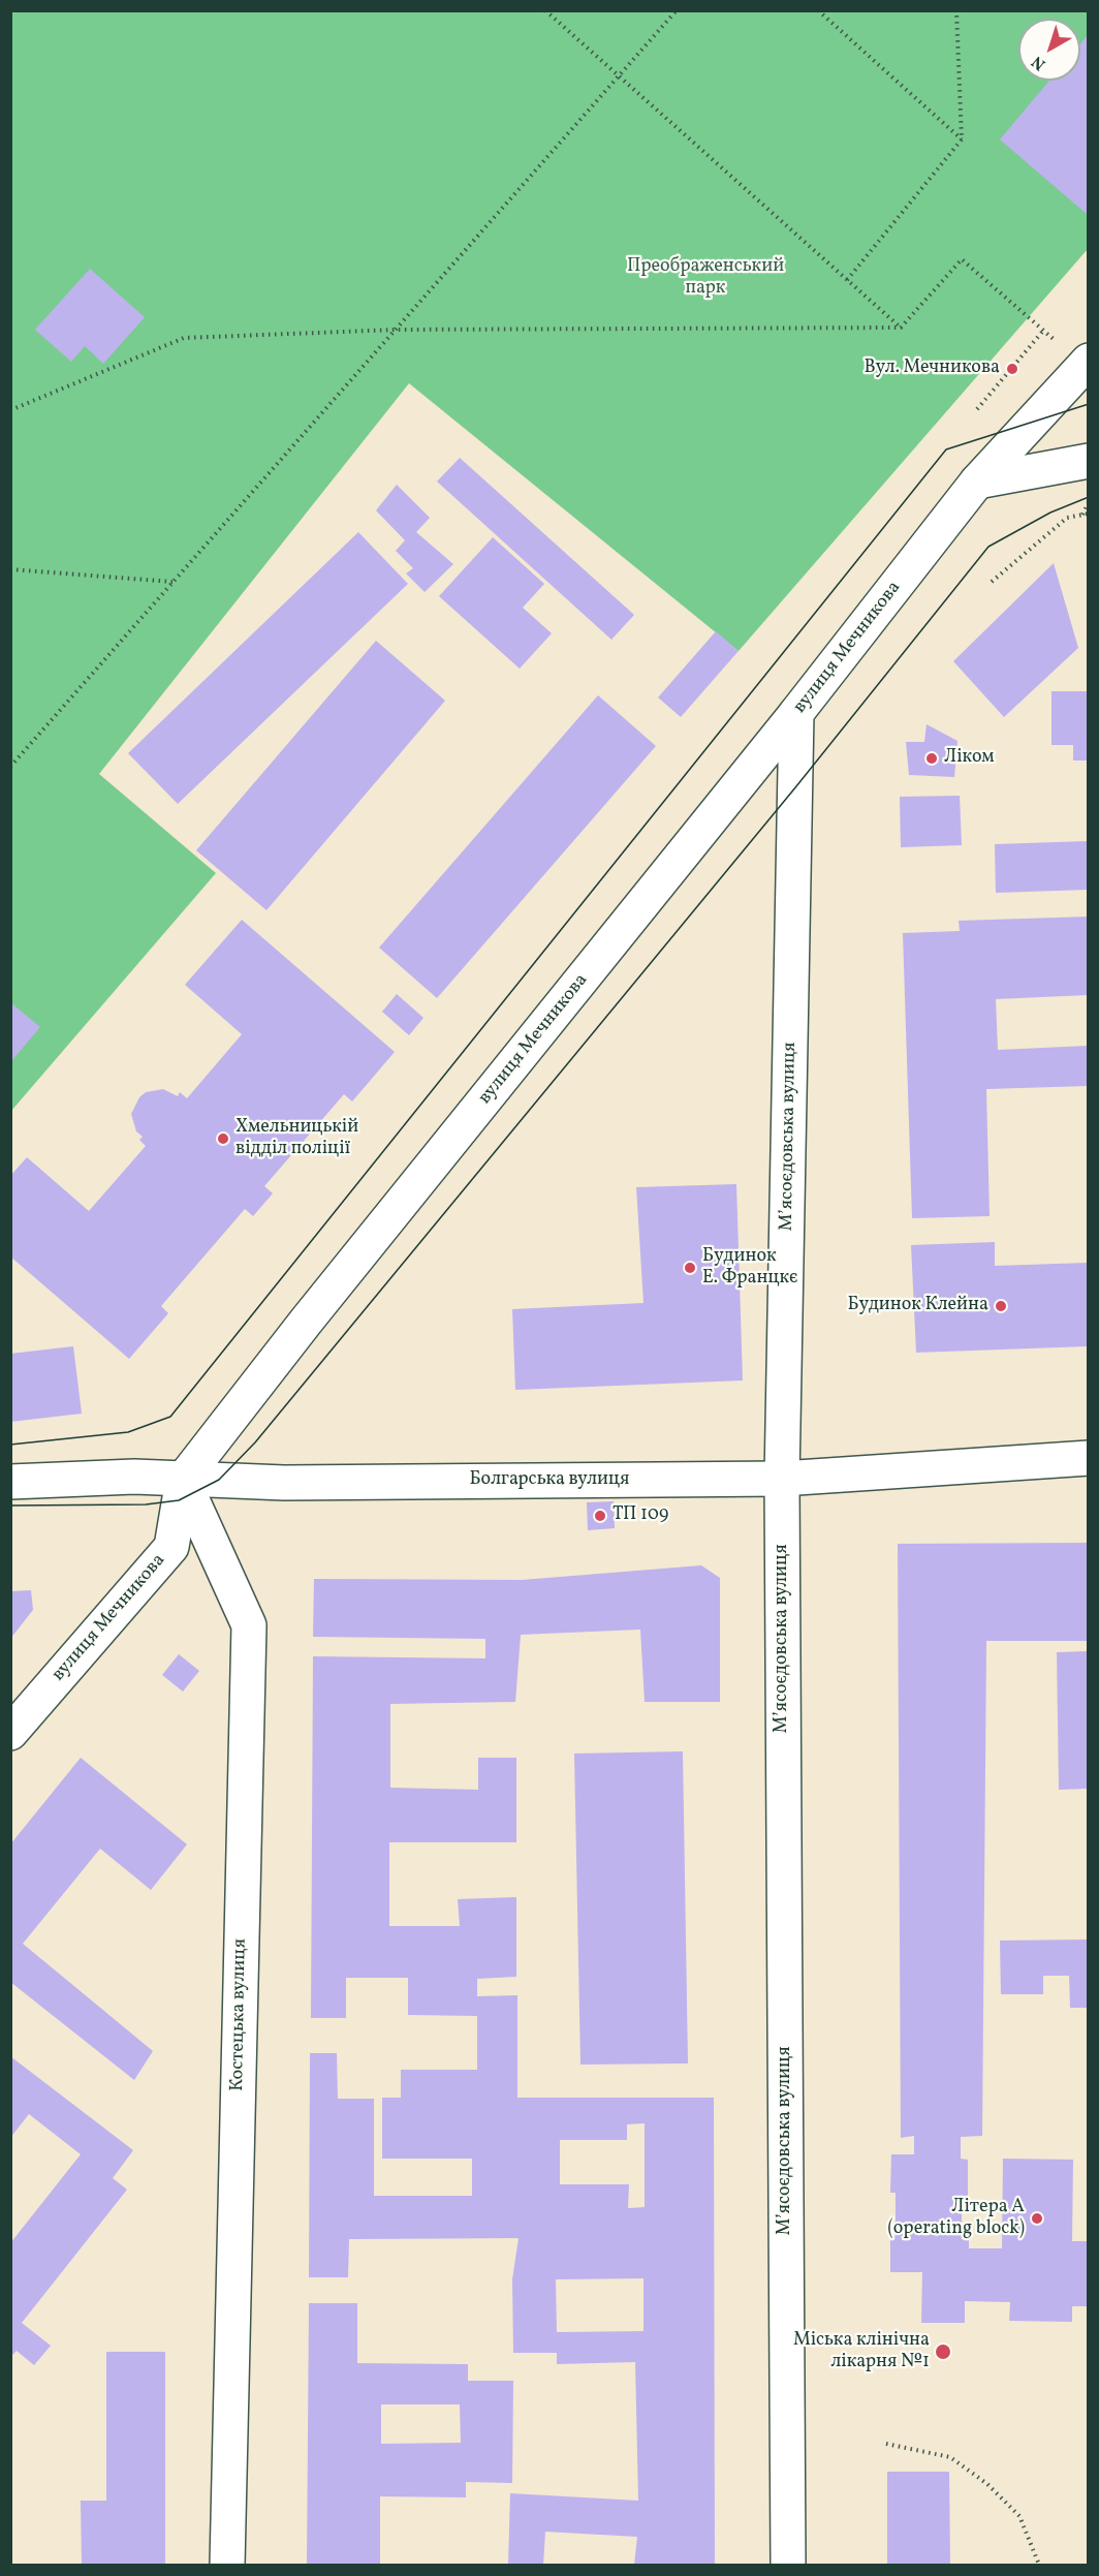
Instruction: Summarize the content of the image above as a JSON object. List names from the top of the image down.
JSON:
{
  "streets": {
    "main road": [
      "вулиця Мечникова",
      "Мʼясоєдовська вулиця",
      "Болгарська вулиця",
      "Костецька вулиця"
    ]
  },
  "crossings": [
    ["вулиця Мечникова", "Мʼясоєдовська вулиця"],
    ["вулиця Мечникова", "Болгарська вулиця"],
    ["вулиця Мечникова", "Костецька вулиця"],
    ["Мʼясоєдовська вулиця", "Болгарська вулиця"],
    ["Болгарська вулиця", "Костецька вулиця"]
  ],
  "parks": ["Преображенський парк"],
  "places": [
    "Вул. Мечникова",
    "Ліком",
    "Хмельницькій відділ поліції",
    "Будинок Е. Францкє",
    "Будинок Клейна",
    "ТП 109",
    "Літера А (operating block)",
    "Міська клінічна лікарня №1"
  ],
  "north": "bottom left"
}
